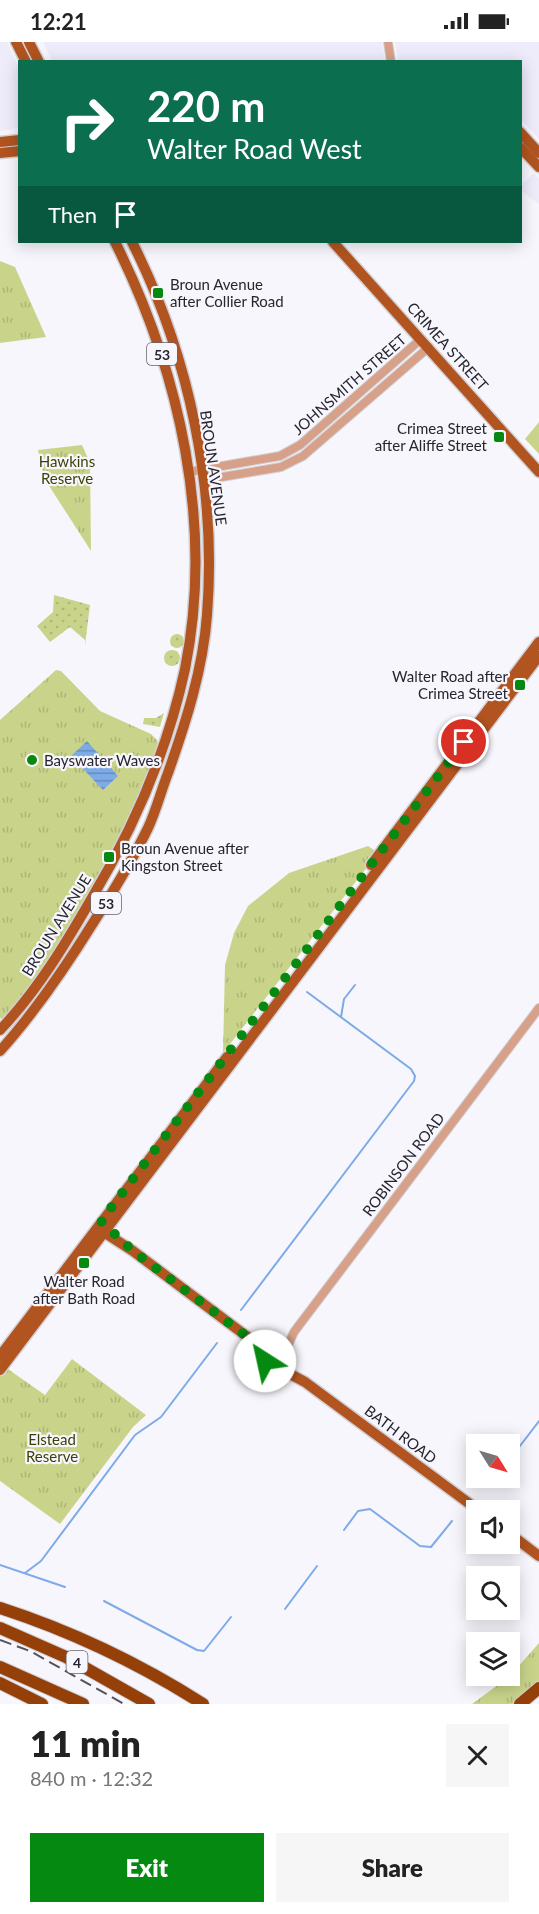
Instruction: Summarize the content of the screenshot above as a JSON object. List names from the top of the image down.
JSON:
{
  "streets": {
    "highway": ["4"],
    "main road": [
      "CRIMEA STREET",
      "53",
      "BROUN AVENUE",
      "ROBINSON ROAD",
      "BATH ROAD"
    ],
    "street": ["JOHNSMITH STREET"]
  },
  "crossings": [
    ["CRIMEA STREET", "JOHNSMITH STREET"],
    ["JOHNSMITH STREET", "BROUN AVENUE"],
    ["ROBINSON ROAD", "BATH ROAD"]
  ],
  "parks": ["Hawkins Reserve", "Elstead Reserve"],
  "places": {
    "transit": [
      "Broun Avenue after Collier Road",
      "Crimea Street after Aliffe Street",
      "Walter Road after Crimea Street",
      "Broun Avenue after Kingston Street",
      "Walter Road after Bath Road"
    ],
    "other": ["Bayswater Waves"]
  },
  "north": "bottom right",
  "page": {
    "status": "12:21",
    "turn": ["220 m", "Walter Road West"],
    "then": "Then",
    "heading": ["11 min", "840 m · 12:32"],
    "buttons": ["Exit", "Share"]
  }
}
